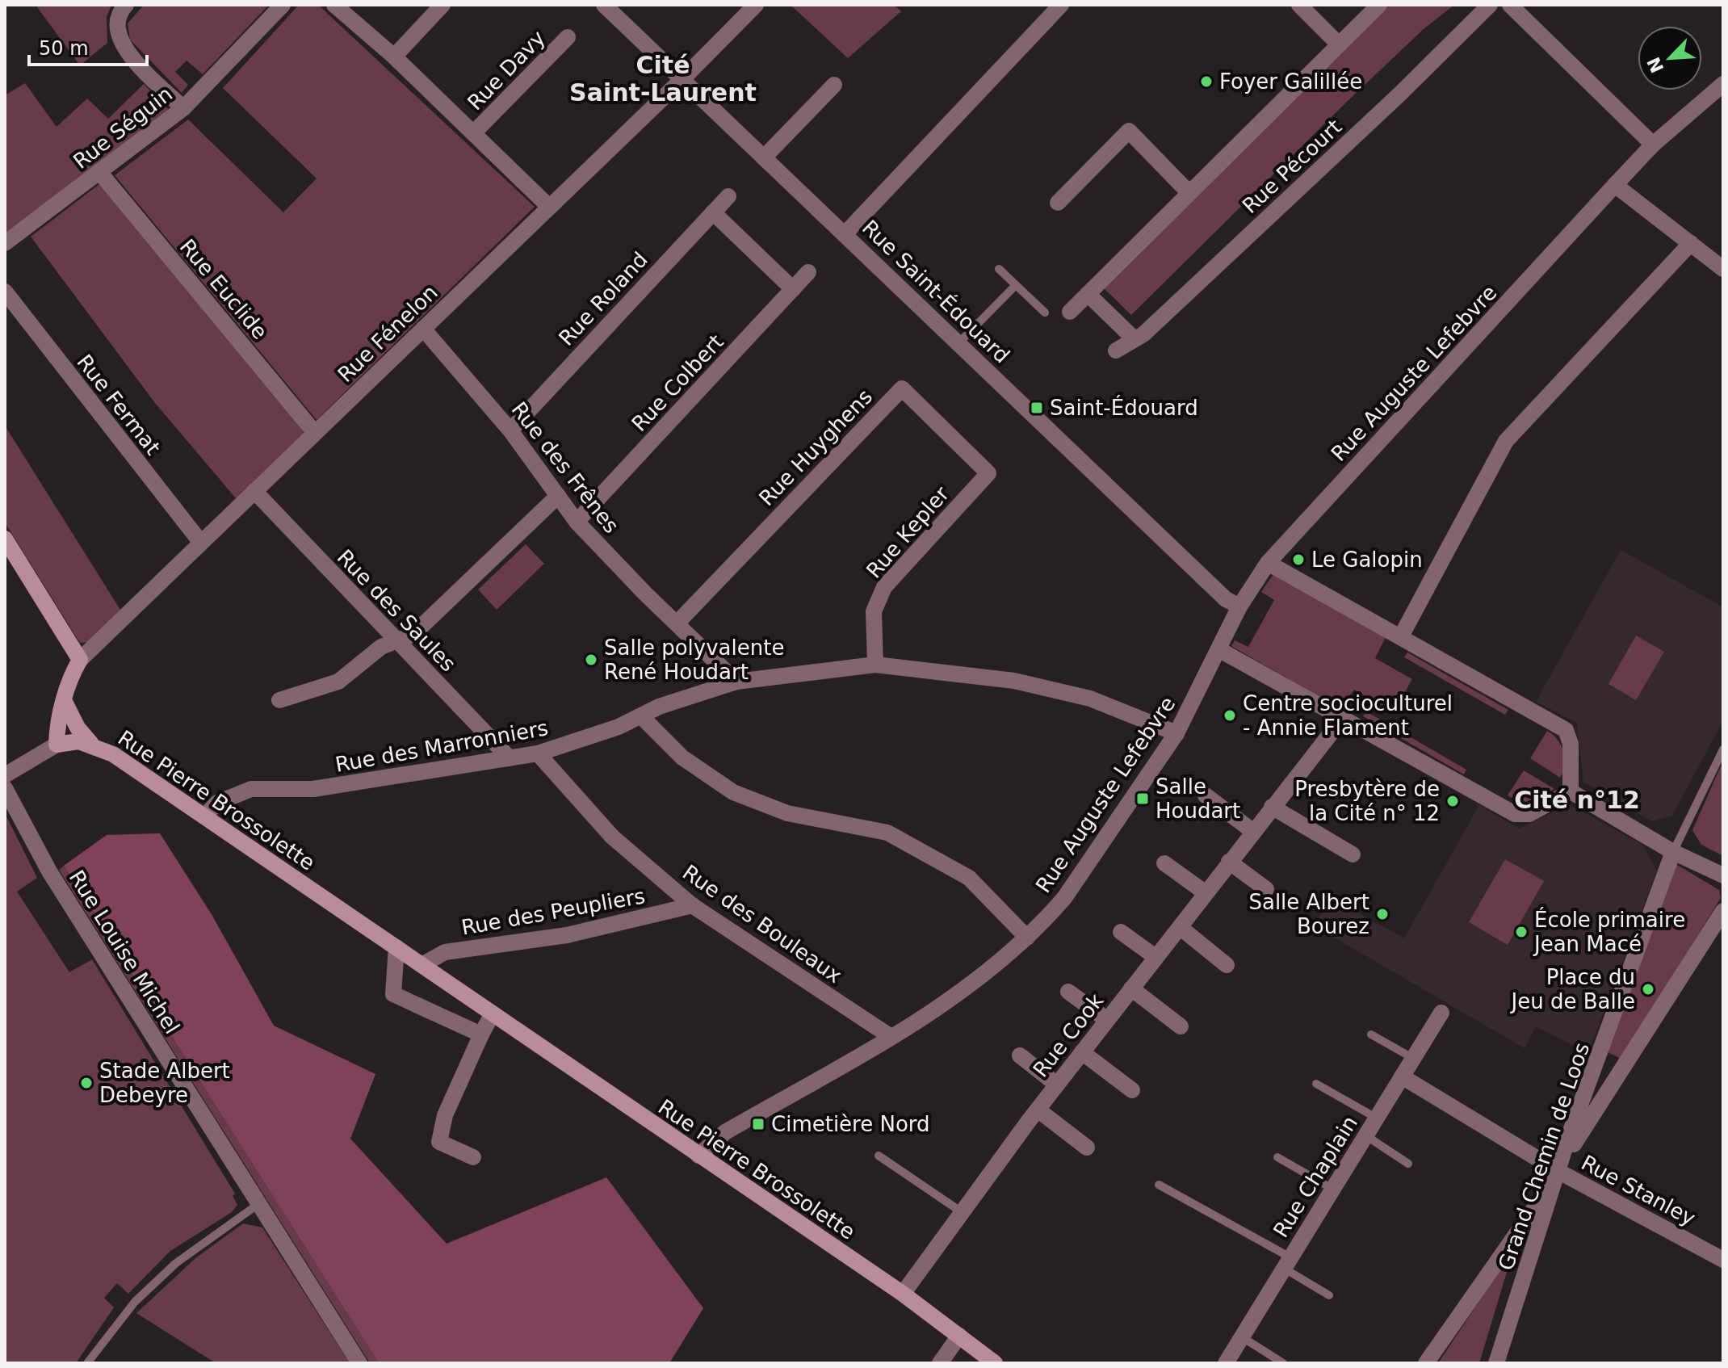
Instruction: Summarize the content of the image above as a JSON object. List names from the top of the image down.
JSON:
{
  "streets": {
    "street": [
      "Rue Davy",
      "Rue Séguin",
      "Rue Pécourt",
      "Rue Euclide",
      "Rue Saint-Édouard",
      "Rue Roland",
      "Rue Fénelon",
      "Rue Auguste Lefebvre",
      "Rue Colbert",
      "Rue Fermat",
      "Rue Huyghens",
      "Rue des Frênes",
      "Rue Kepler",
      "Rue des Saules",
      "Rue des Marronniers",
      "Rue Pierre Brossolette",
      "Rue des Peupliers",
      "Rue des Bouleaux",
      "Rue Louise Michel",
      "Rue Cook",
      "Grand Chemin de Loos",
      "Rue Chaplain",
      "Rue Stanley"
    ]
  },
  "crossings": [
    ["Rue Séguin", "Rue Euclide"],
    ["Rue Euclide", "Rue Fénelon"],
    ["Rue Saint-Édouard", "Rue Fénelon"],
    ["Rue Saint-Édouard", "Rue Auguste Lefebvre"],
    ["Rue Roland", "Rue des Frênes"],
    ["Rue Fénelon", "Rue Fermat"],
    ["Rue Fénelon", "Rue des Frênes"],
    ["Rue Fénelon", "Rue des Saules"],
    ["Rue Fénelon", "Rue Pierre Brossolette"],
    ["Rue Auguste Lefebvre", "Rue des Marronniers"],
    ["Rue Auguste Lefebvre", "Rue Pierre Brossolette"],
    ["Rue Auguste Lefebvre", "Rue des Bouleaux"],
    ["Rue Colbert", "Rue des Frênes"],
    ["Rue Huyghens", "Rue des Frênes"],
    ["Rue Huyghens", "Rue Kepler"],
    ["Rue des Frênes", "Rue des Marronniers"],
    ["Rue Kepler", "Rue des Marronniers"],
    ["Rue des Saules", "Rue des Marronniers"],
    ["Rue des Marronniers", "Rue Pierre Brossolette"],
    ["Rue des Marronniers", "Rue des Bouleaux"],
    ["Rue Pierre Brossolette", "Rue des Peupliers"],
    ["Rue Pierre Brossolette", "Rue Cook"],
    ["Rue des Peupliers", "Rue des Bouleaux"],
    ["Grand Chemin de Loos", "Rue Stanley"],
    ["Rue Chaplain", "Rue Stanley"]
  ],
  "districts": ["Cité Saint-Laurent", "Cité n°12"],
  "places": {
    "other": [
      "Foyer Galillée",
      "Le Galopin",
      "Salle polyvalente René Houdart",
      "Centre socioculturel - Annie Flament",
      "Presbytère de la Cité n° 12",
      "Salle Albert Bourez",
      "École primaire Jean Macé",
      "Place du Jeu de Balle",
      "Stade Albert Debeyre"
    ],
    "transit": ["Saint-Édouard", "Salle Houdart", "Cimetière Nord"]
  },
  "scale_bar": "50 m",
  "north": "bottom left"
}
